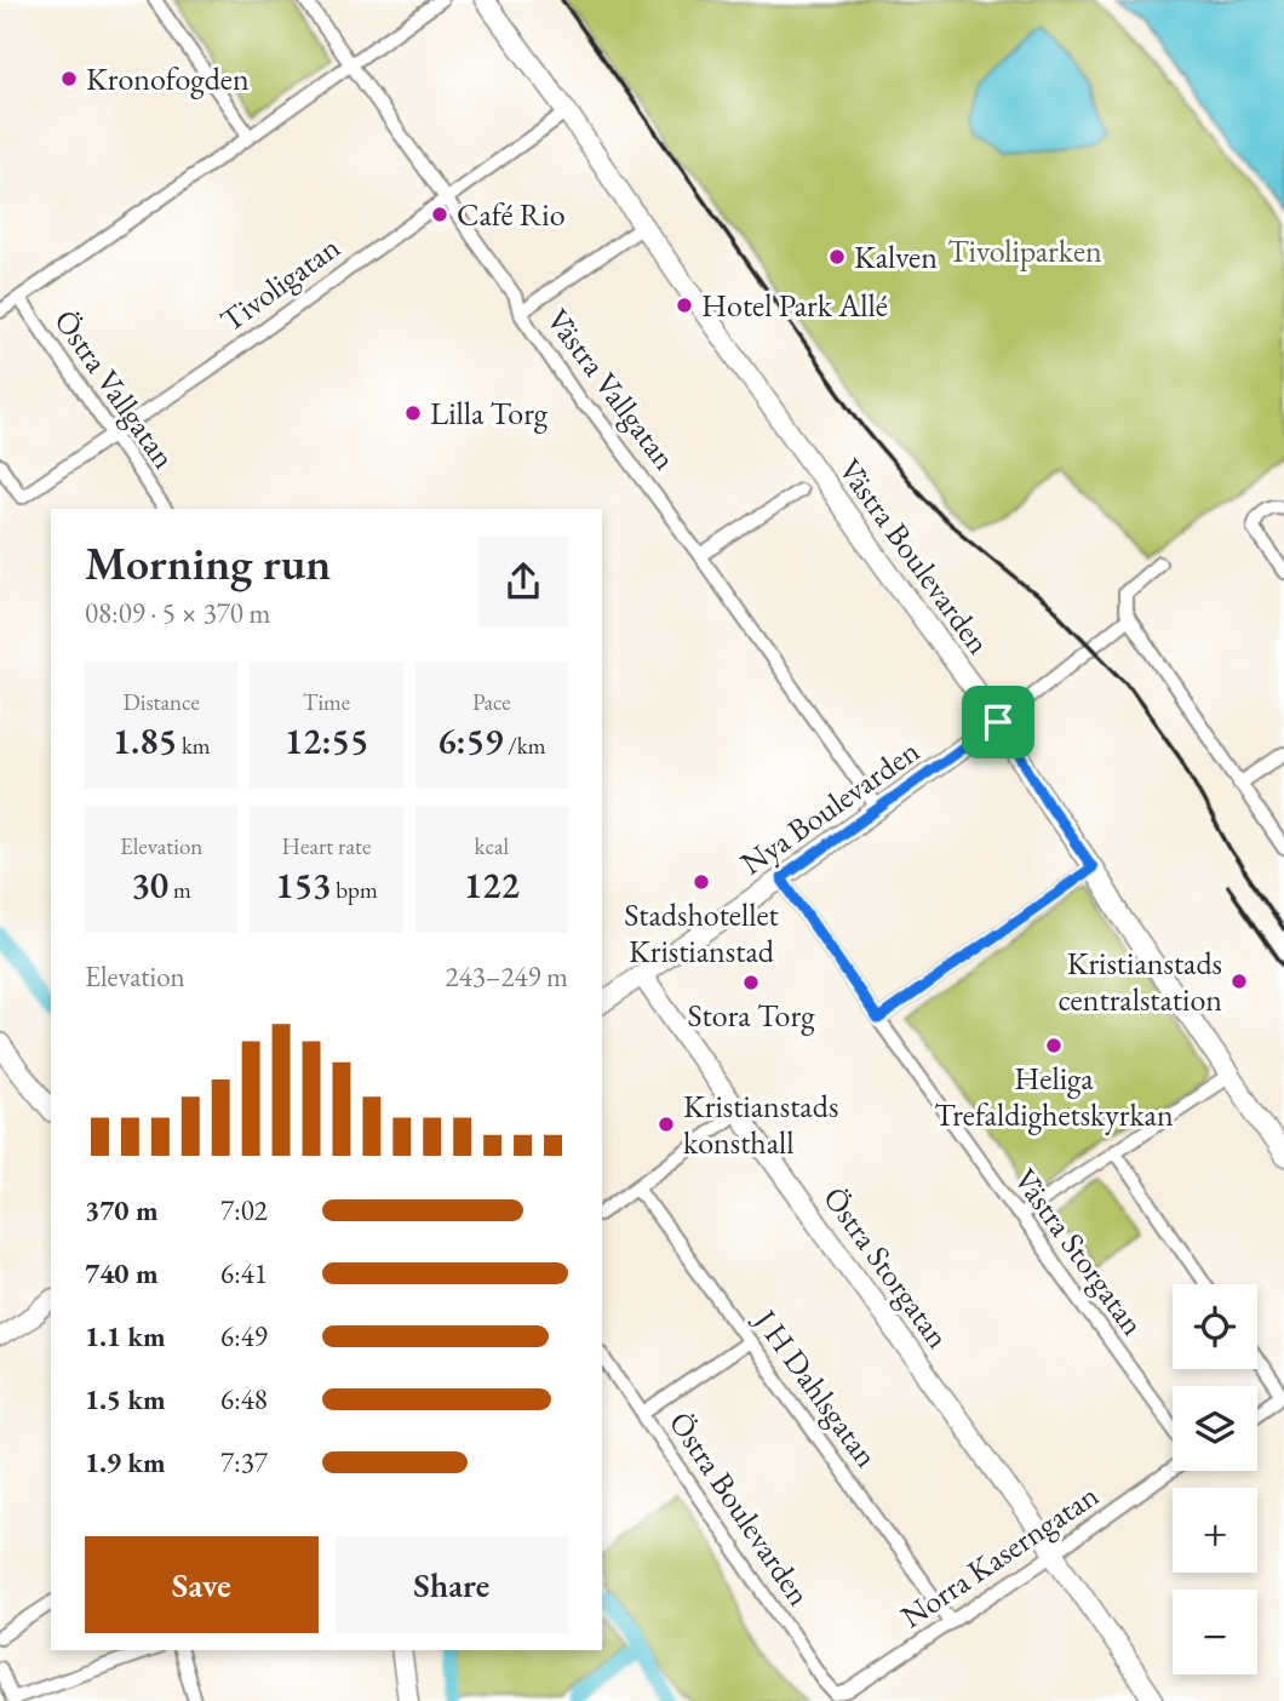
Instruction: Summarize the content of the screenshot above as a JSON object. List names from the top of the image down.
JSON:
{
  "streets": {
    "street": [
      "Tivoligatan",
      "Östra Vallgatan",
      "Västra Vallgatan",
      "Västra Boulevarden",
      "Nya Boulevarden",
      "Västra Storgatan",
      "Östra Storgatan",
      "J H Dahlsgatan",
      "Östra Boulevarden",
      "Norra Kaserngatan"
    ]
  },
  "crossings": [
    ["Tivoligatan", "Östra Vallgatan"],
    ["Tivoligatan", "Västra Vallgatan"],
    ["Tivoligatan", "Västra Boulevarden"],
    ["Västra Vallgatan", "Nya Boulevarden"],
    ["Västra Boulevarden", "Nya Boulevarden"],
    ["Nya Boulevarden", "Västra Storgatan"],
    ["Nya Boulevarden", "Östra Storgatan"],
    ["Östra Storgatan", "Norra Kaserngatan"],
    ["J H Dahlsgatan", "Norra Kaserngatan"],
    ["Östra Boulevarden", "Norra Kaserngatan"]
  ],
  "parks": ["Tivoliparken"],
  "places": [
    "Kronofogden",
    "Café Rio",
    "Kalven",
    "Hotel Park Allé",
    "Lilla Torg",
    "Stadshotellet Kristianstad",
    "Kristianstads centralstation",
    "Stora Torg",
    "Heliga Trefaldighetskyrkan",
    "Kristianstads konsthall"
  ],
  "page": {
    "heading": ["Morning run", "08:09 · 5 × 370 m"],
    "stats": [
      ["Distance", "1.85 km"],
      ["Time", "12:55"],
      ["Pace", "6:59 /km"],
      ["Elevation", "30 m"],
      ["Heart rate", "153 bpm"],
      ["kcal", "122"]
    ],
    "chart": ["Elevation", "243–249 m"],
    "list": [
      {
        "name": "370 m",
        "note": "7:02"
      },
      {
        "name": "740 m",
        "note": "6:41"
      },
      {
        "name": "1.1 km",
        "note": "6:49"
      },
      {
        "name": "1.5 km",
        "note": "6:48"
      },
      {
        "name": "1.9 km",
        "note": "7:37"
      }
    ],
    "map_buttons": ["+", "−"],
    "buttons": ["Save", "Share"]
  }
}
